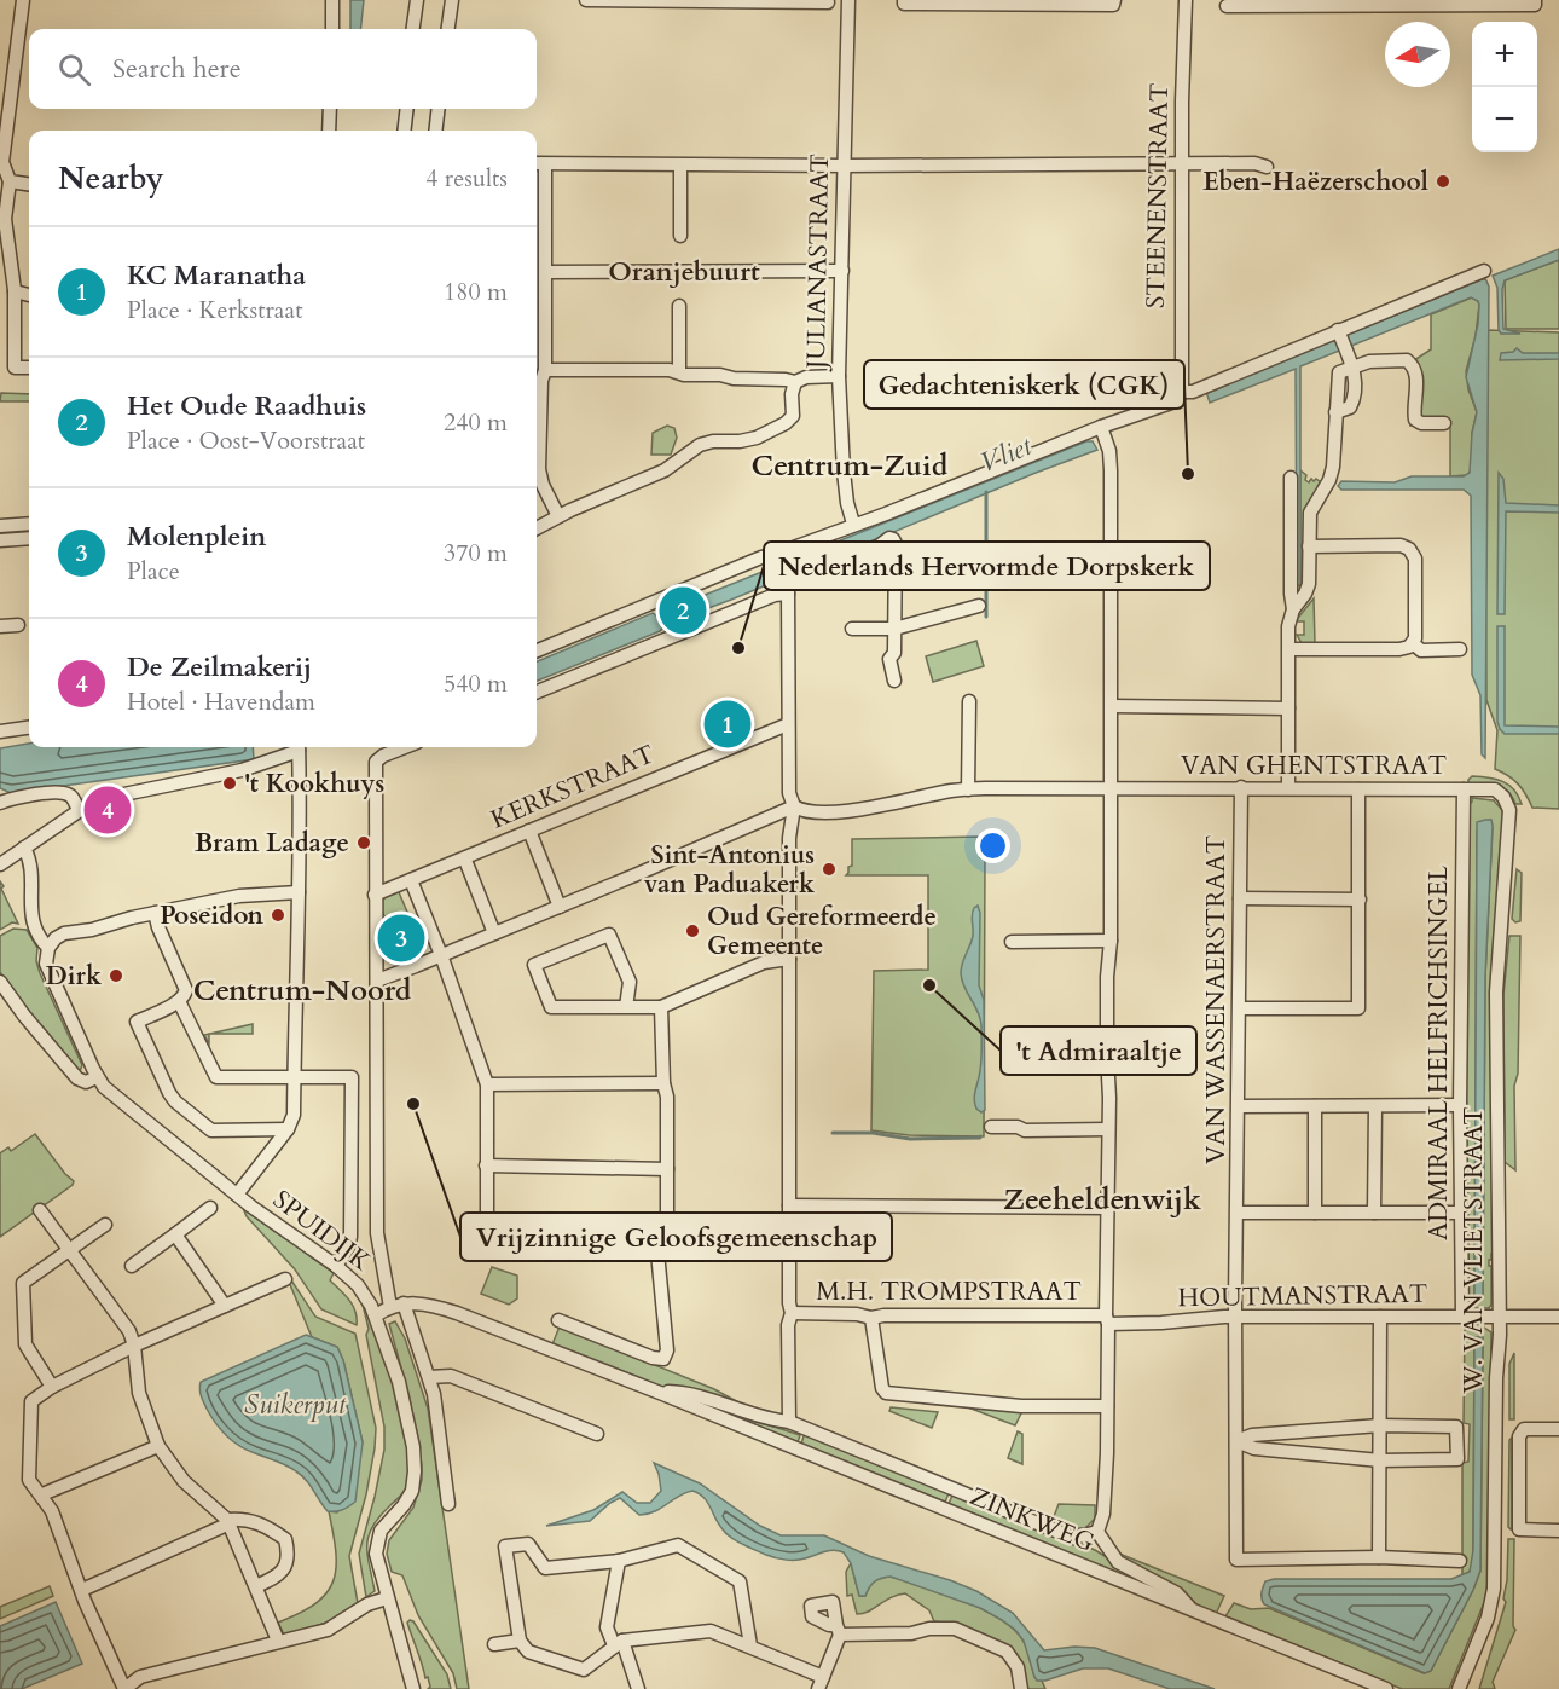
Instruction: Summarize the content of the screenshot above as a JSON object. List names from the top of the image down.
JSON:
{
  "streets": {
    "street": [
      "STEENENSTRAAT",
      "JULIANASTRAAT",
      "VAN GHENTSTRAAT",
      "KERKSTRAAT",
      "VAN WASSENAERSTRAAT",
      "ADMIRAAL HELFRICHSINGEL",
      "SPUIDIJK",
      "W. VAN VLIETSTRAAT",
      "M.H. TROMPSTRAAT",
      "HOUTMANSTRAAT",
      "ZINKWEG"
    ]
  },
  "crossings": [
    ["VAN GHENTSTRAAT", "VAN WASSENAERSTRAAT"],
    ["VAN GHENTSTRAAT", "ADMIRAAL HELFRICHSINGEL"],
    ["VAN GHENTSTRAAT", "W. VAN VLIETSTRAAT"],
    ["VAN WASSENAERSTRAAT", "HOUTMANSTRAAT"],
    ["ADMIRAAL HELFRICHSINGEL", "HOUTMANSTRAAT"],
    ["W. VAN VLIETSTRAAT", "HOUTMANSTRAAT"],
    ["M.H. TROMPSTRAAT", "HOUTMANSTRAAT"]
  ],
  "districts": [
    "Oranjebuurt",
    "Centrum-Zuid",
    "Centrum-Noord",
    "Zeeheldenwijk"
  ],
  "water": ["Vliet", "Suikerput"],
  "places": [
    "Eben-Haëzerschool",
    "Gedachteniskerk (CGK)",
    "Nederlands Hervormde Dorpskerk",
    "'t Kookhuys",
    "Bram Ladage",
    "Sint-Antonius van Paduakerk",
    "Poseidon",
    "Oud Gereformeerde Gemeente",
    "Dirk",
    "'t Admiraaltje",
    "Vrijzinnige Geloofsgemeenschap"
  ],
  "north": "left",
  "page": {
    "map_buttons": ["+", "−"],
    "search": "Search here",
    "heading": ["Nearby", "4 results"],
    "list": [
      {
        "mark": "1",
        "name": "KC Maranatha",
        "note": "Place · Kerkstraat",
        "value": "180 m"
      },
      {
        "mark": "2",
        "name": "Het Oude Raadhuis",
        "note": "Place · Oost-Voorstraat",
        "value": "240 m"
      },
      {
        "mark": "3",
        "name": "Molenplein",
        "note": "Place",
        "value": "370 m"
      },
      {
        "mark": "4",
        "name": "De Zeilmakerij",
        "note": "Hotel · Havendam",
        "value": "540 m"
      }
    ],
    "pins": [
      "2",
      "1",
      "4",
      "3"
    ]
  }
}
